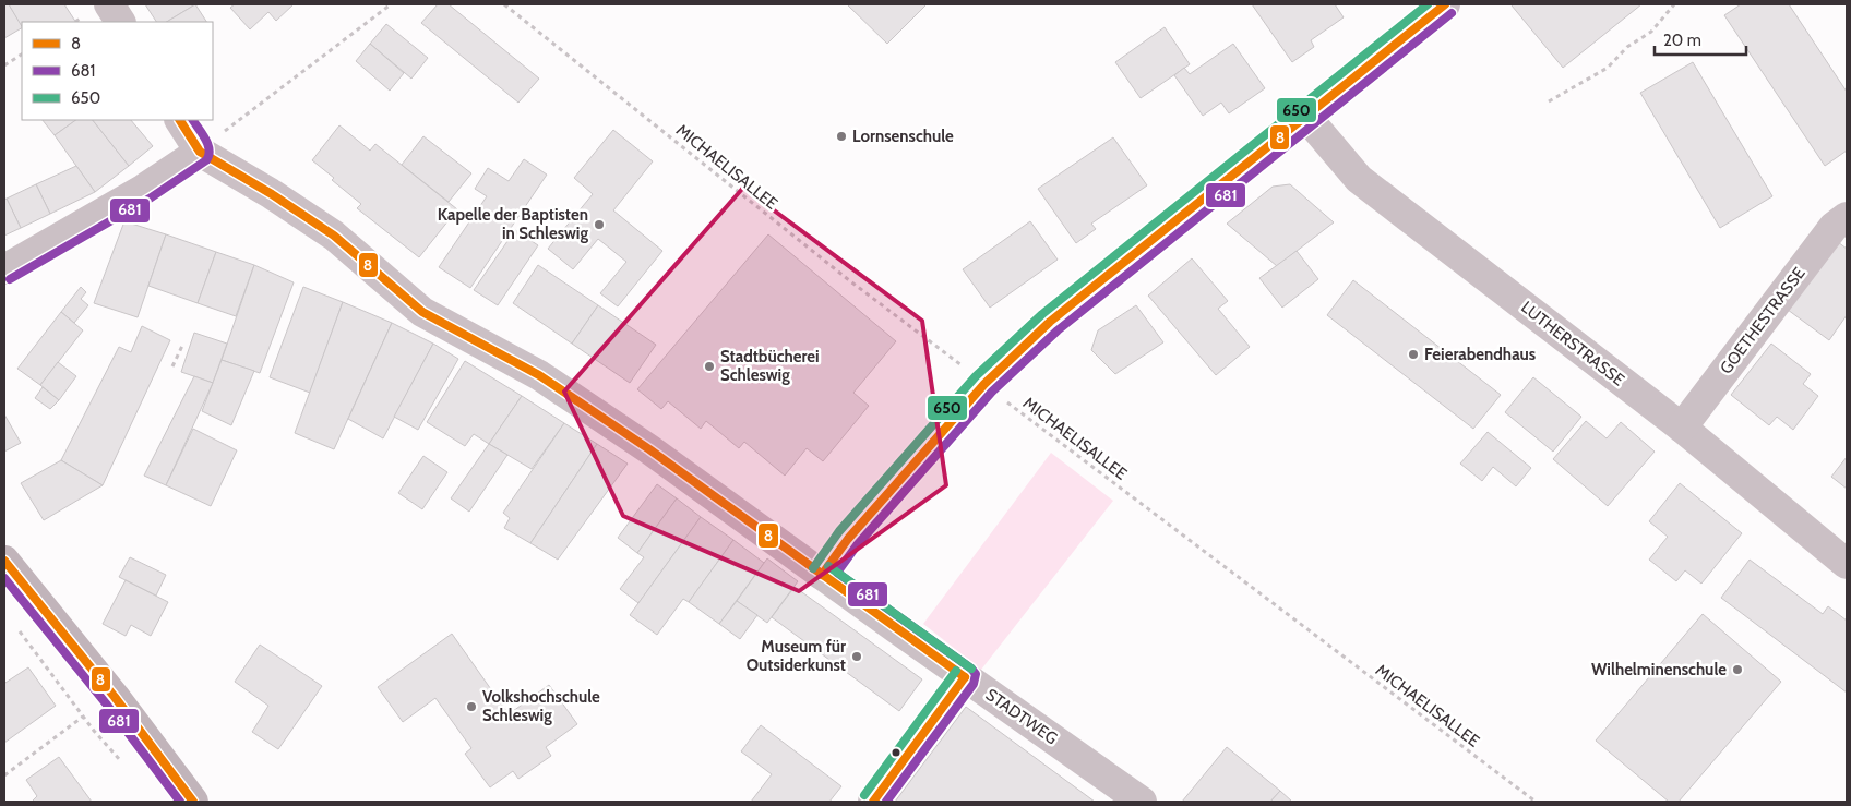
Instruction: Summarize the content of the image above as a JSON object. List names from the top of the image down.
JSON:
{
  "streets": {
    "street": ["GOETHESTRASSE", "LUTHERSTRASSE", "STADTWEG"],
    "path": ["MICHAELISALLEE"]
  },
  "crossings": [
    ["GOETHESTRASSE", "LUTHERSTRASSE"]
  ],
  "places": [
    "Lornsenschule",
    "Kapelle der Baptisten in Schleswig",
    "Feierabendhaus",
    "Stadtbücherei Schleswig",
    "Museum für Outsiderkunst",
    "Wilhelminenschule",
    "Volkshochschule Schleswig"
  ],
  "lines": ["transit line 8", "transit line 650", "transit line 681"],
  "legend": ["8", "681", "650"],
  "scale_bar": "20 m"
}
